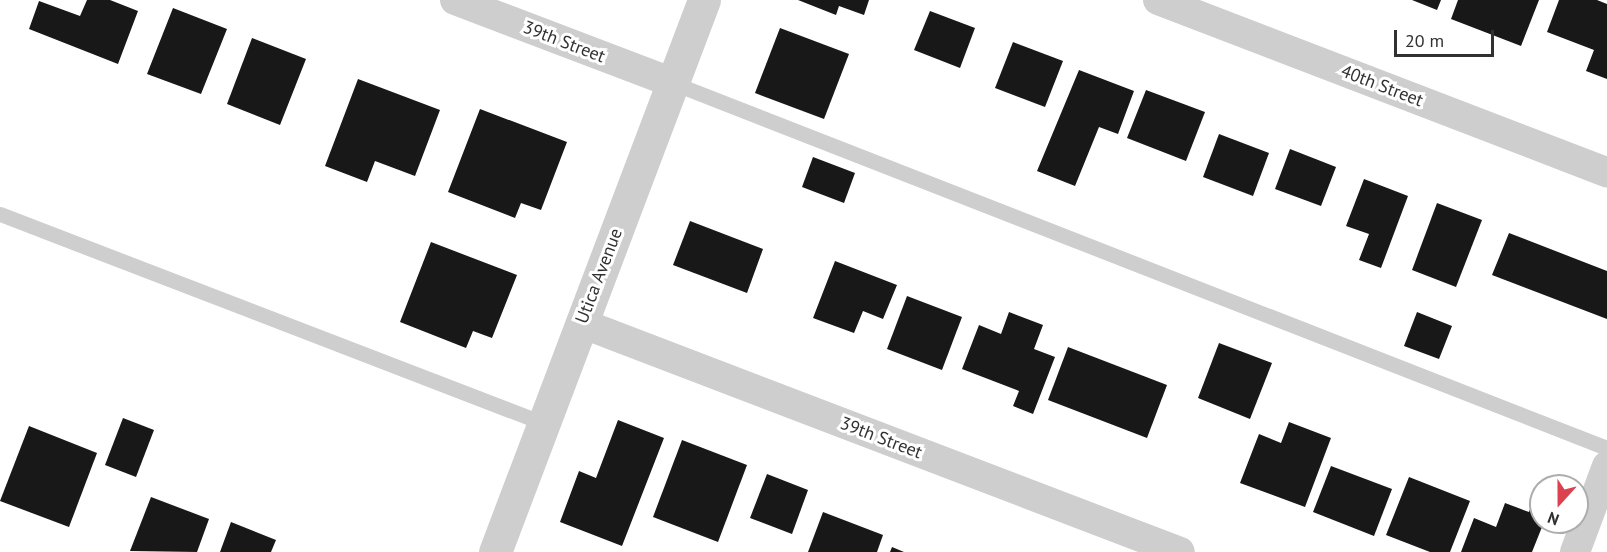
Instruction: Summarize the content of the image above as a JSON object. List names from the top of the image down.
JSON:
{
  "streets": {
    "street": ["39th Street", "40th Street", "Utica Avenue"]
  },
  "crossings": [
    ["39th Street", "Utica Avenue"]
  ],
  "scale_bar": "20 m",
  "north": "bottom"
}
